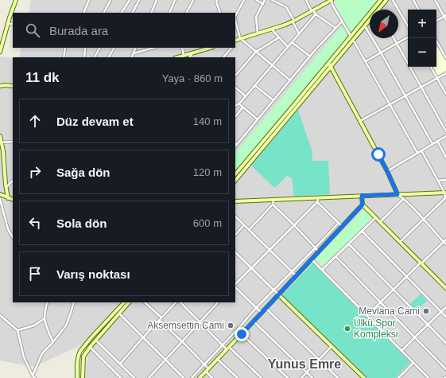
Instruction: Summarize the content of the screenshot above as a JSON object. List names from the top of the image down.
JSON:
{
  "districts": ["Yunus Emre"],
  "places": ["Mevlana Cami", "Aksemsettin Cami", "Ülkü Spor Kompleksi"],
  "north": "bottom left",
  "page": {
    "map_buttons": ["+", "−"],
    "search": "Burada ara",
    "heading": ["11 dk", "Yaya · 860 m"],
    "list": [
      ["Düz devam et", "140 m"],
      ["Sağa dön", "120 m"],
      ["Sola dön", "600 m"],
      "Varış noktası"
    ]
  }
}
